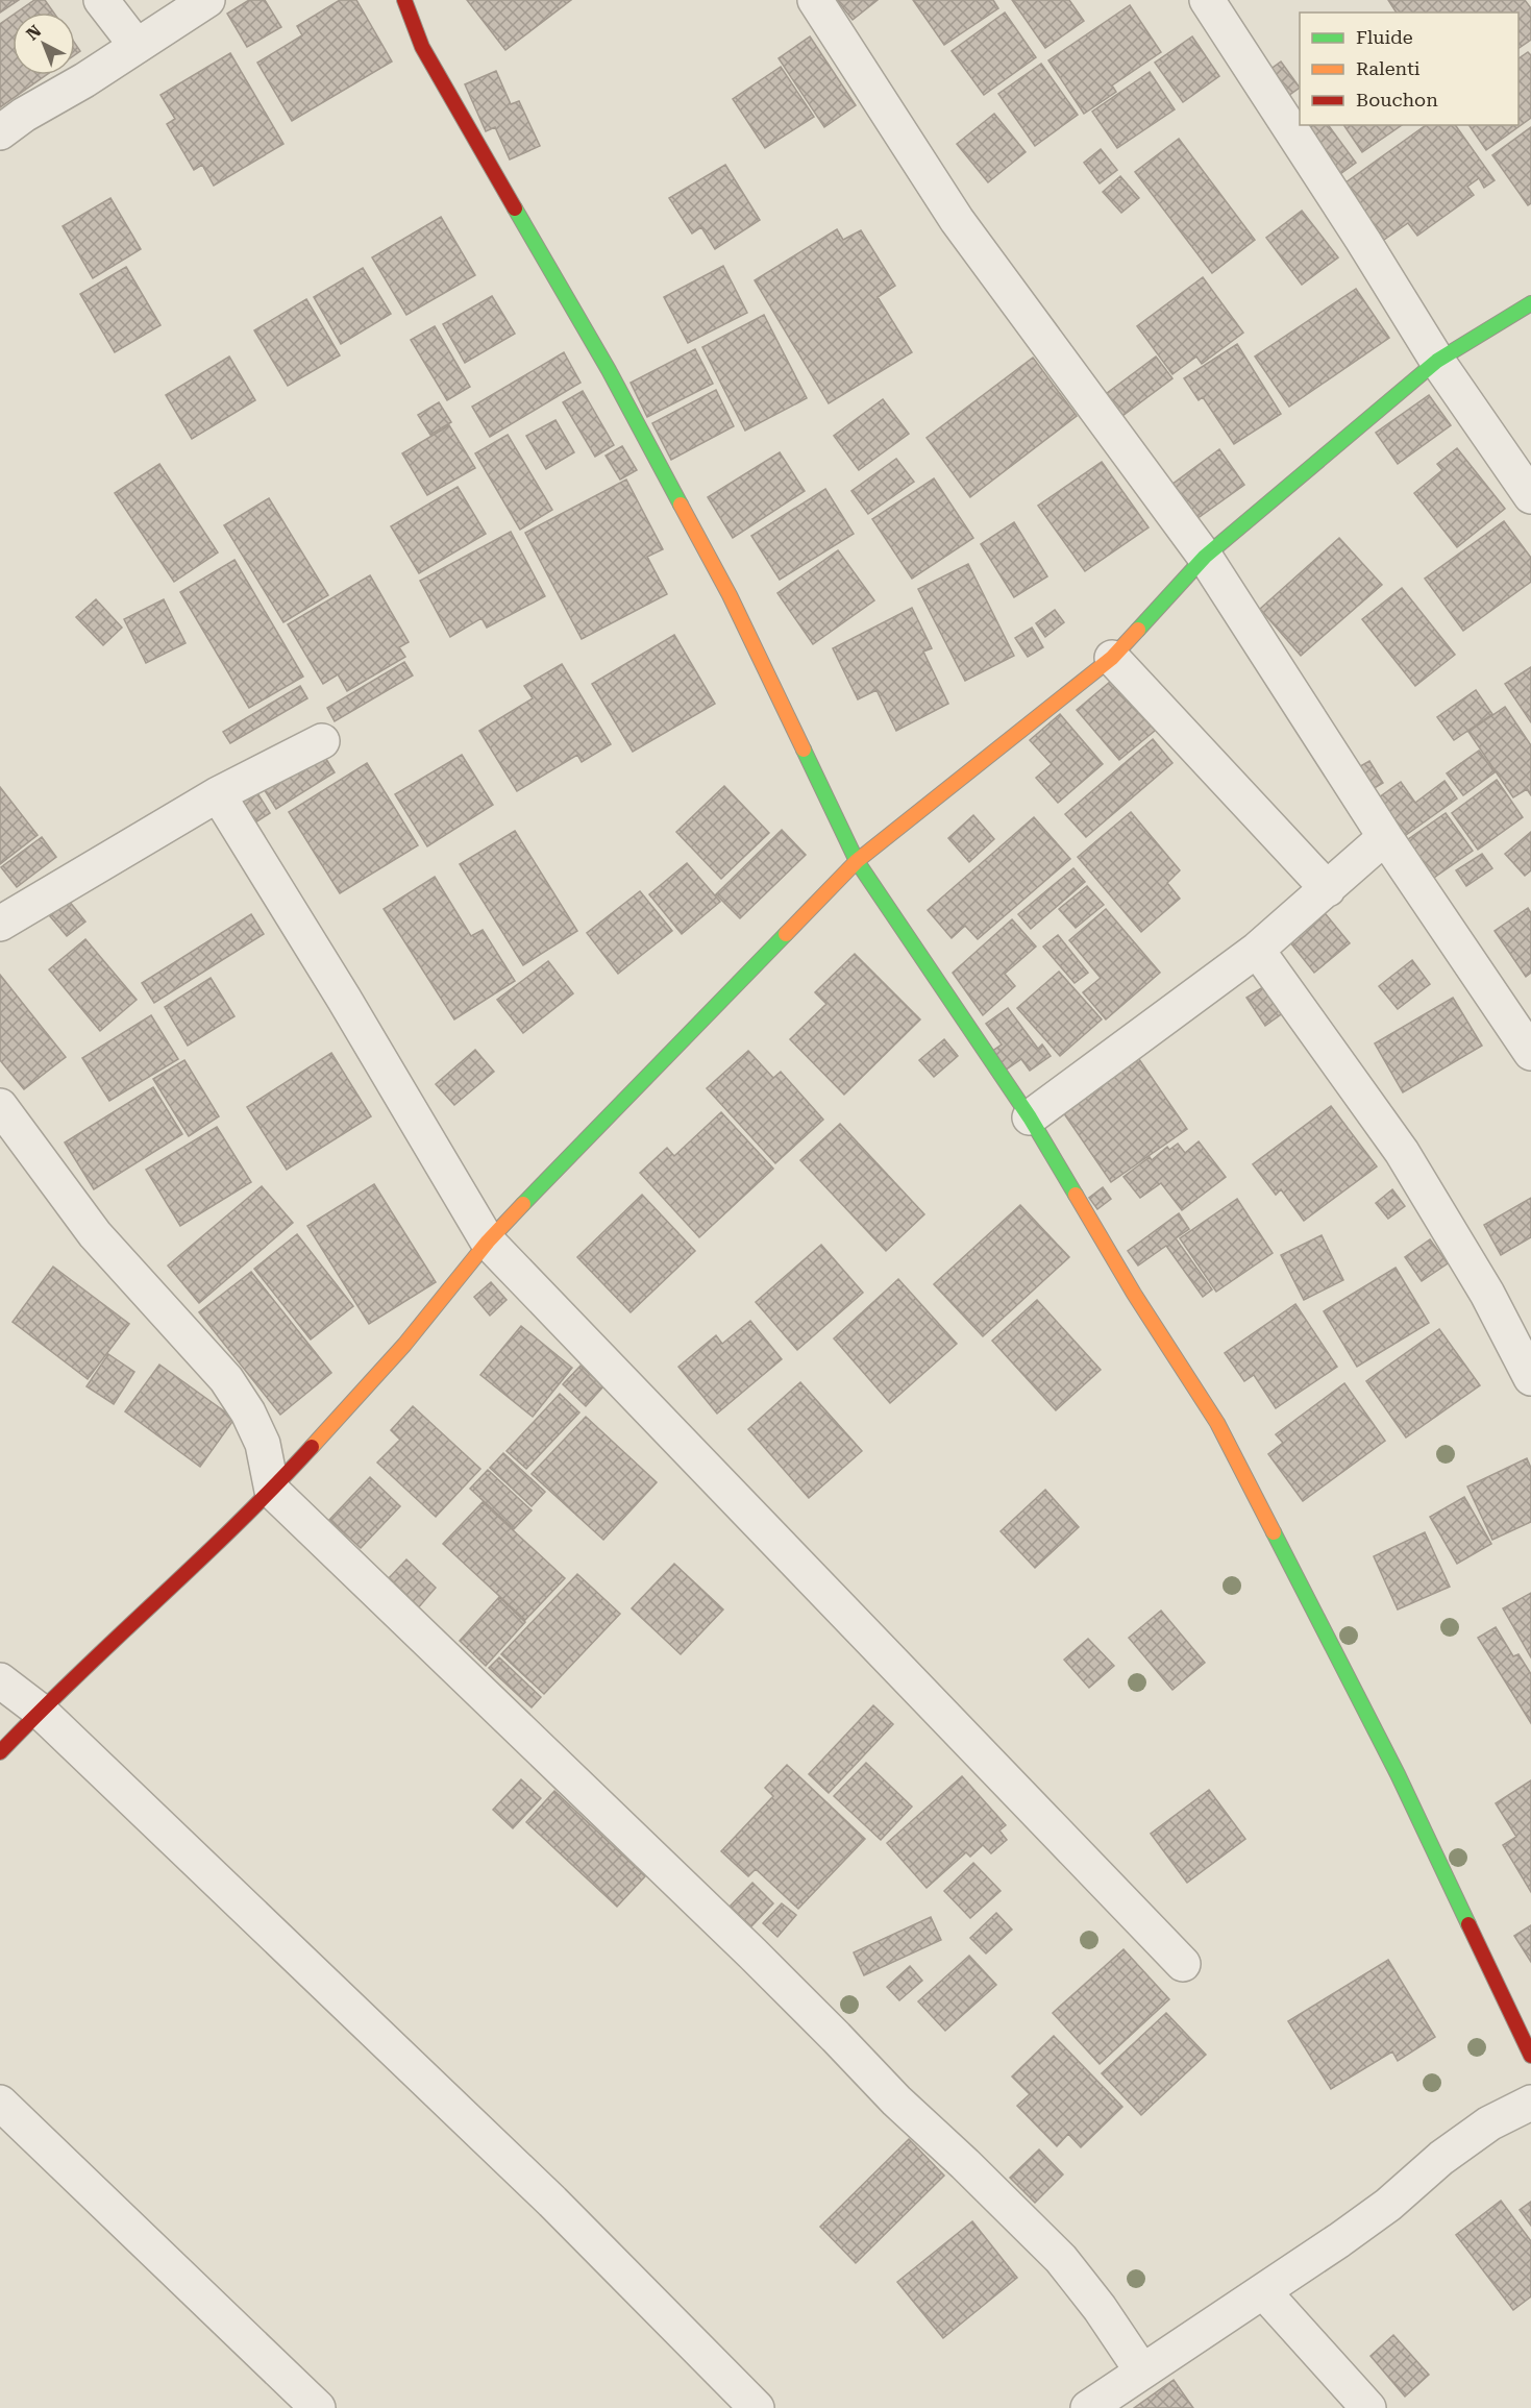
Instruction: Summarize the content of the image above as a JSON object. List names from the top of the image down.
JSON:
{
  "legend": ["Fluide", "Ralenti", "Bouchon"],
  "north": "top left"
}
